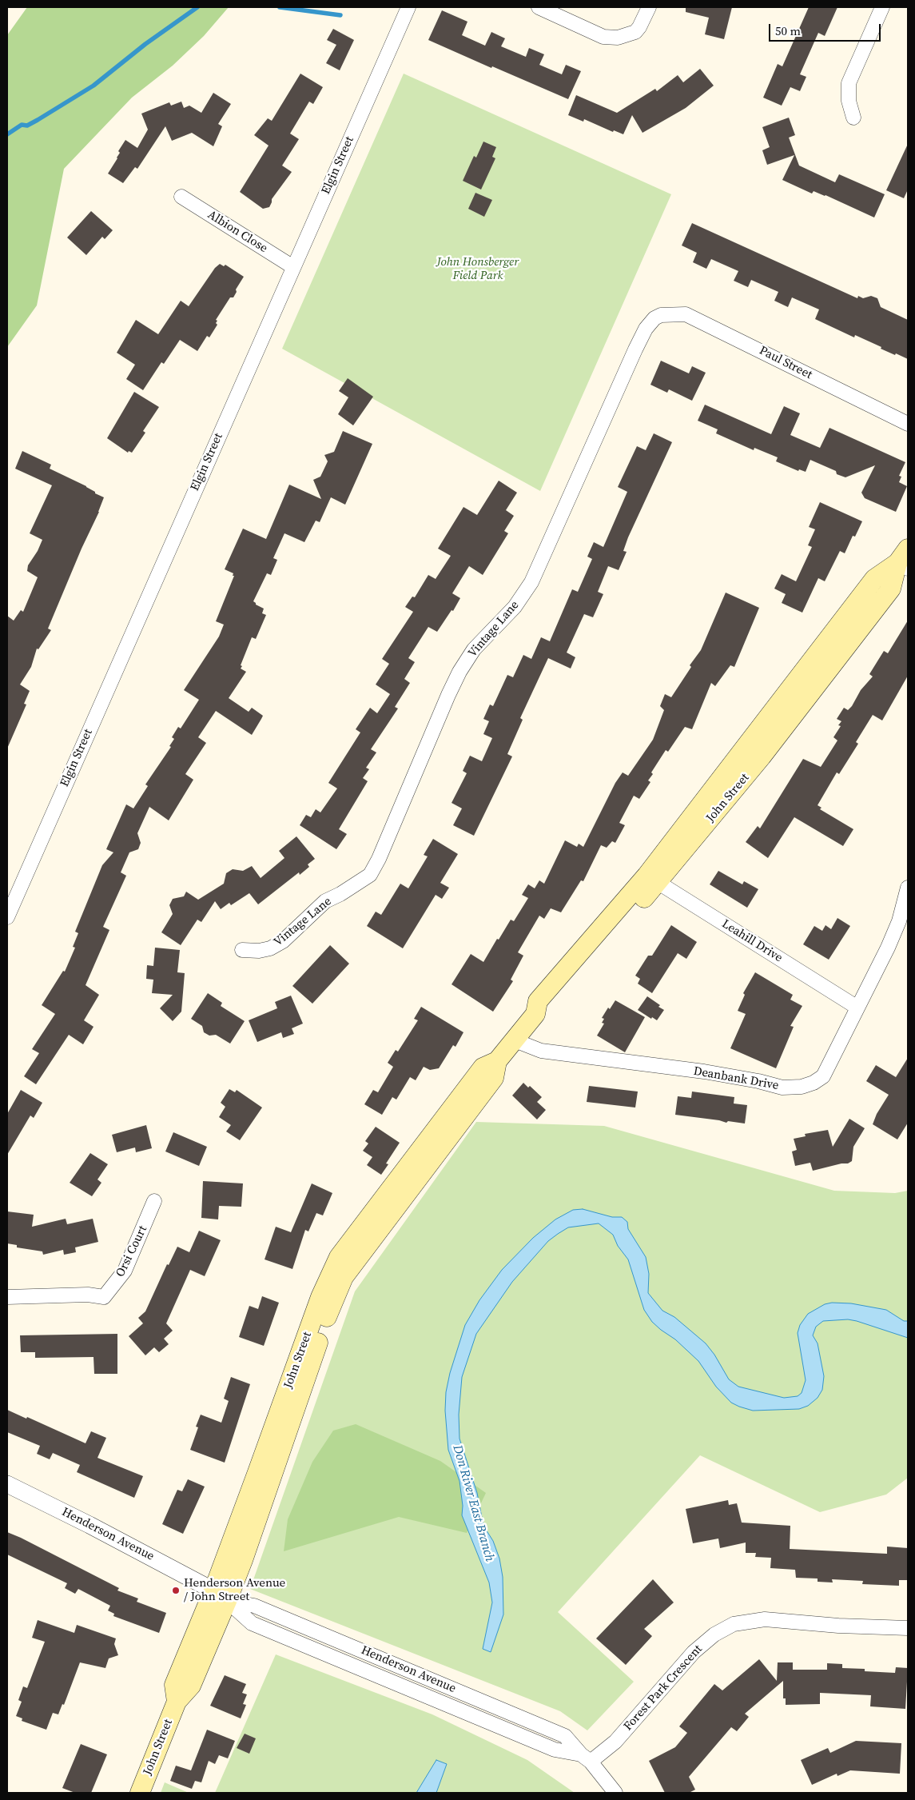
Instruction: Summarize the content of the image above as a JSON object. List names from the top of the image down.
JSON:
{
  "streets": {
    "main road": ["John Street"],
    "street": [
      "Elgin Street",
      "Albion Close",
      "Paul Street",
      "Vintage Lane",
      "Leahill Drive",
      "Deanbank Drive",
      "Orsi Court",
      "Henderson Avenue",
      "Forest Park Crescent"
    ]
  },
  "crossings": [
    ["Elgin Street", "Albion Close"],
    ["Paul Street", "Vintage Lane"],
    ["John Street", "Leahill Drive"],
    ["John Street", "Deanbank Drive"],
    ["John Street", "Henderson Avenue"],
    ["Leahill Drive", "Deanbank Drive"],
    ["Henderson Avenue", "Forest Park Crescent"]
  ],
  "water": ["Don River East Branch"],
  "parks": ["John Honsberger Field Park"],
  "places": ["Henderson Avenue / John Street"],
  "scale_bar": "50 m"
}
